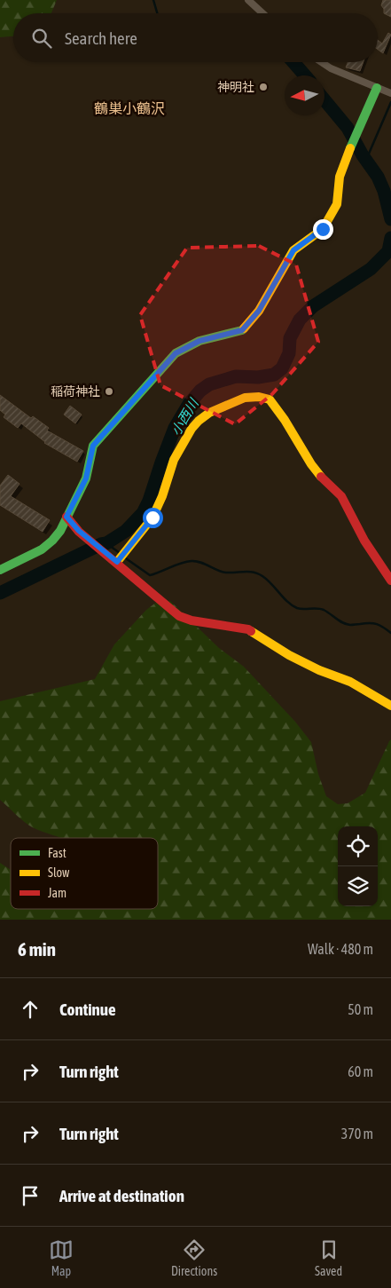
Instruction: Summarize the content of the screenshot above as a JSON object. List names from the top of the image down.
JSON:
{
  "districts": ["鶴巣小鶴沢"],
  "water": ["小西川"],
  "places": ["神明社", "稲荷神社"],
  "legend": ["Fast", "Slow", "Jam"],
  "north": "left",
  "page": {
    "search": "Search here",
    "heading": ["6 min", "Walk · 480 m"],
    "list": [
      ["Continue", "50 m"],
      ["Turn right", "60 m"],
      ["Turn right", "370 m"],
      "Arrive at destination"
    ],
    "nav": ["Map", "Directions", "Saved"]
  }
}
